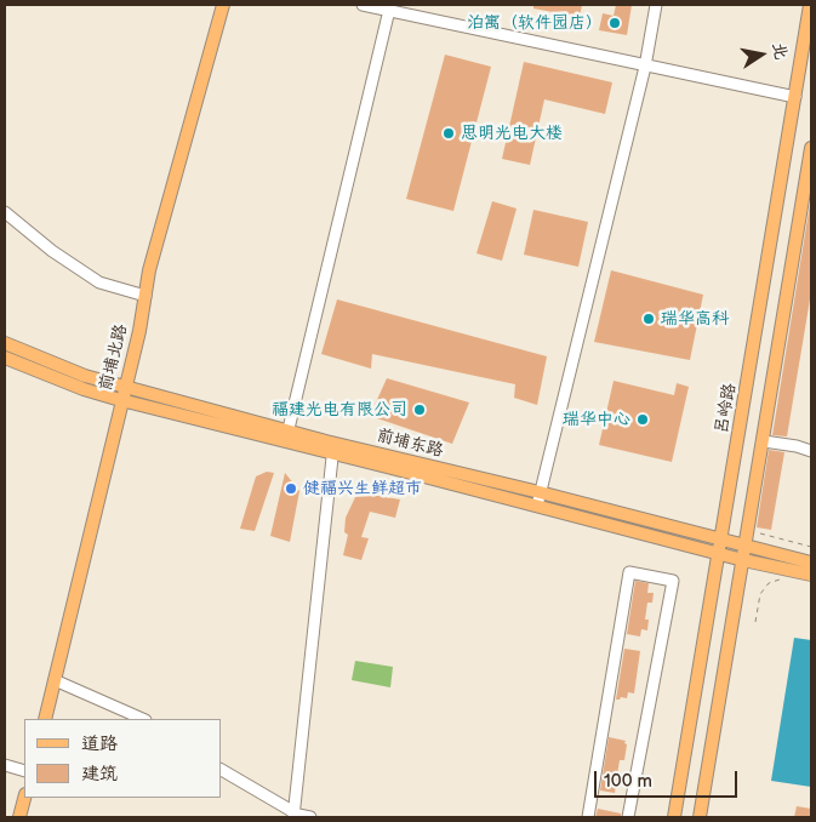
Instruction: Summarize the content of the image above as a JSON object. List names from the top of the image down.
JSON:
{
  "streets": {
    "main road": ["前埔北路", "吕岭路", "前埔东路"]
  },
  "crossings": [
    ["前埔北路", "前埔东路"],
    ["吕岭路", "前埔东路"]
  ],
  "places": [
    "泊寓（软件园店）",
    "思明光电大楼",
    "瑞华高科",
    "福建光电有限公司",
    "瑞华中心",
    "健福兴生鲜超市"
  ],
  "legend": ["道路", "建筑"],
  "scale_bar": "100 m",
  "north": "right"
}
